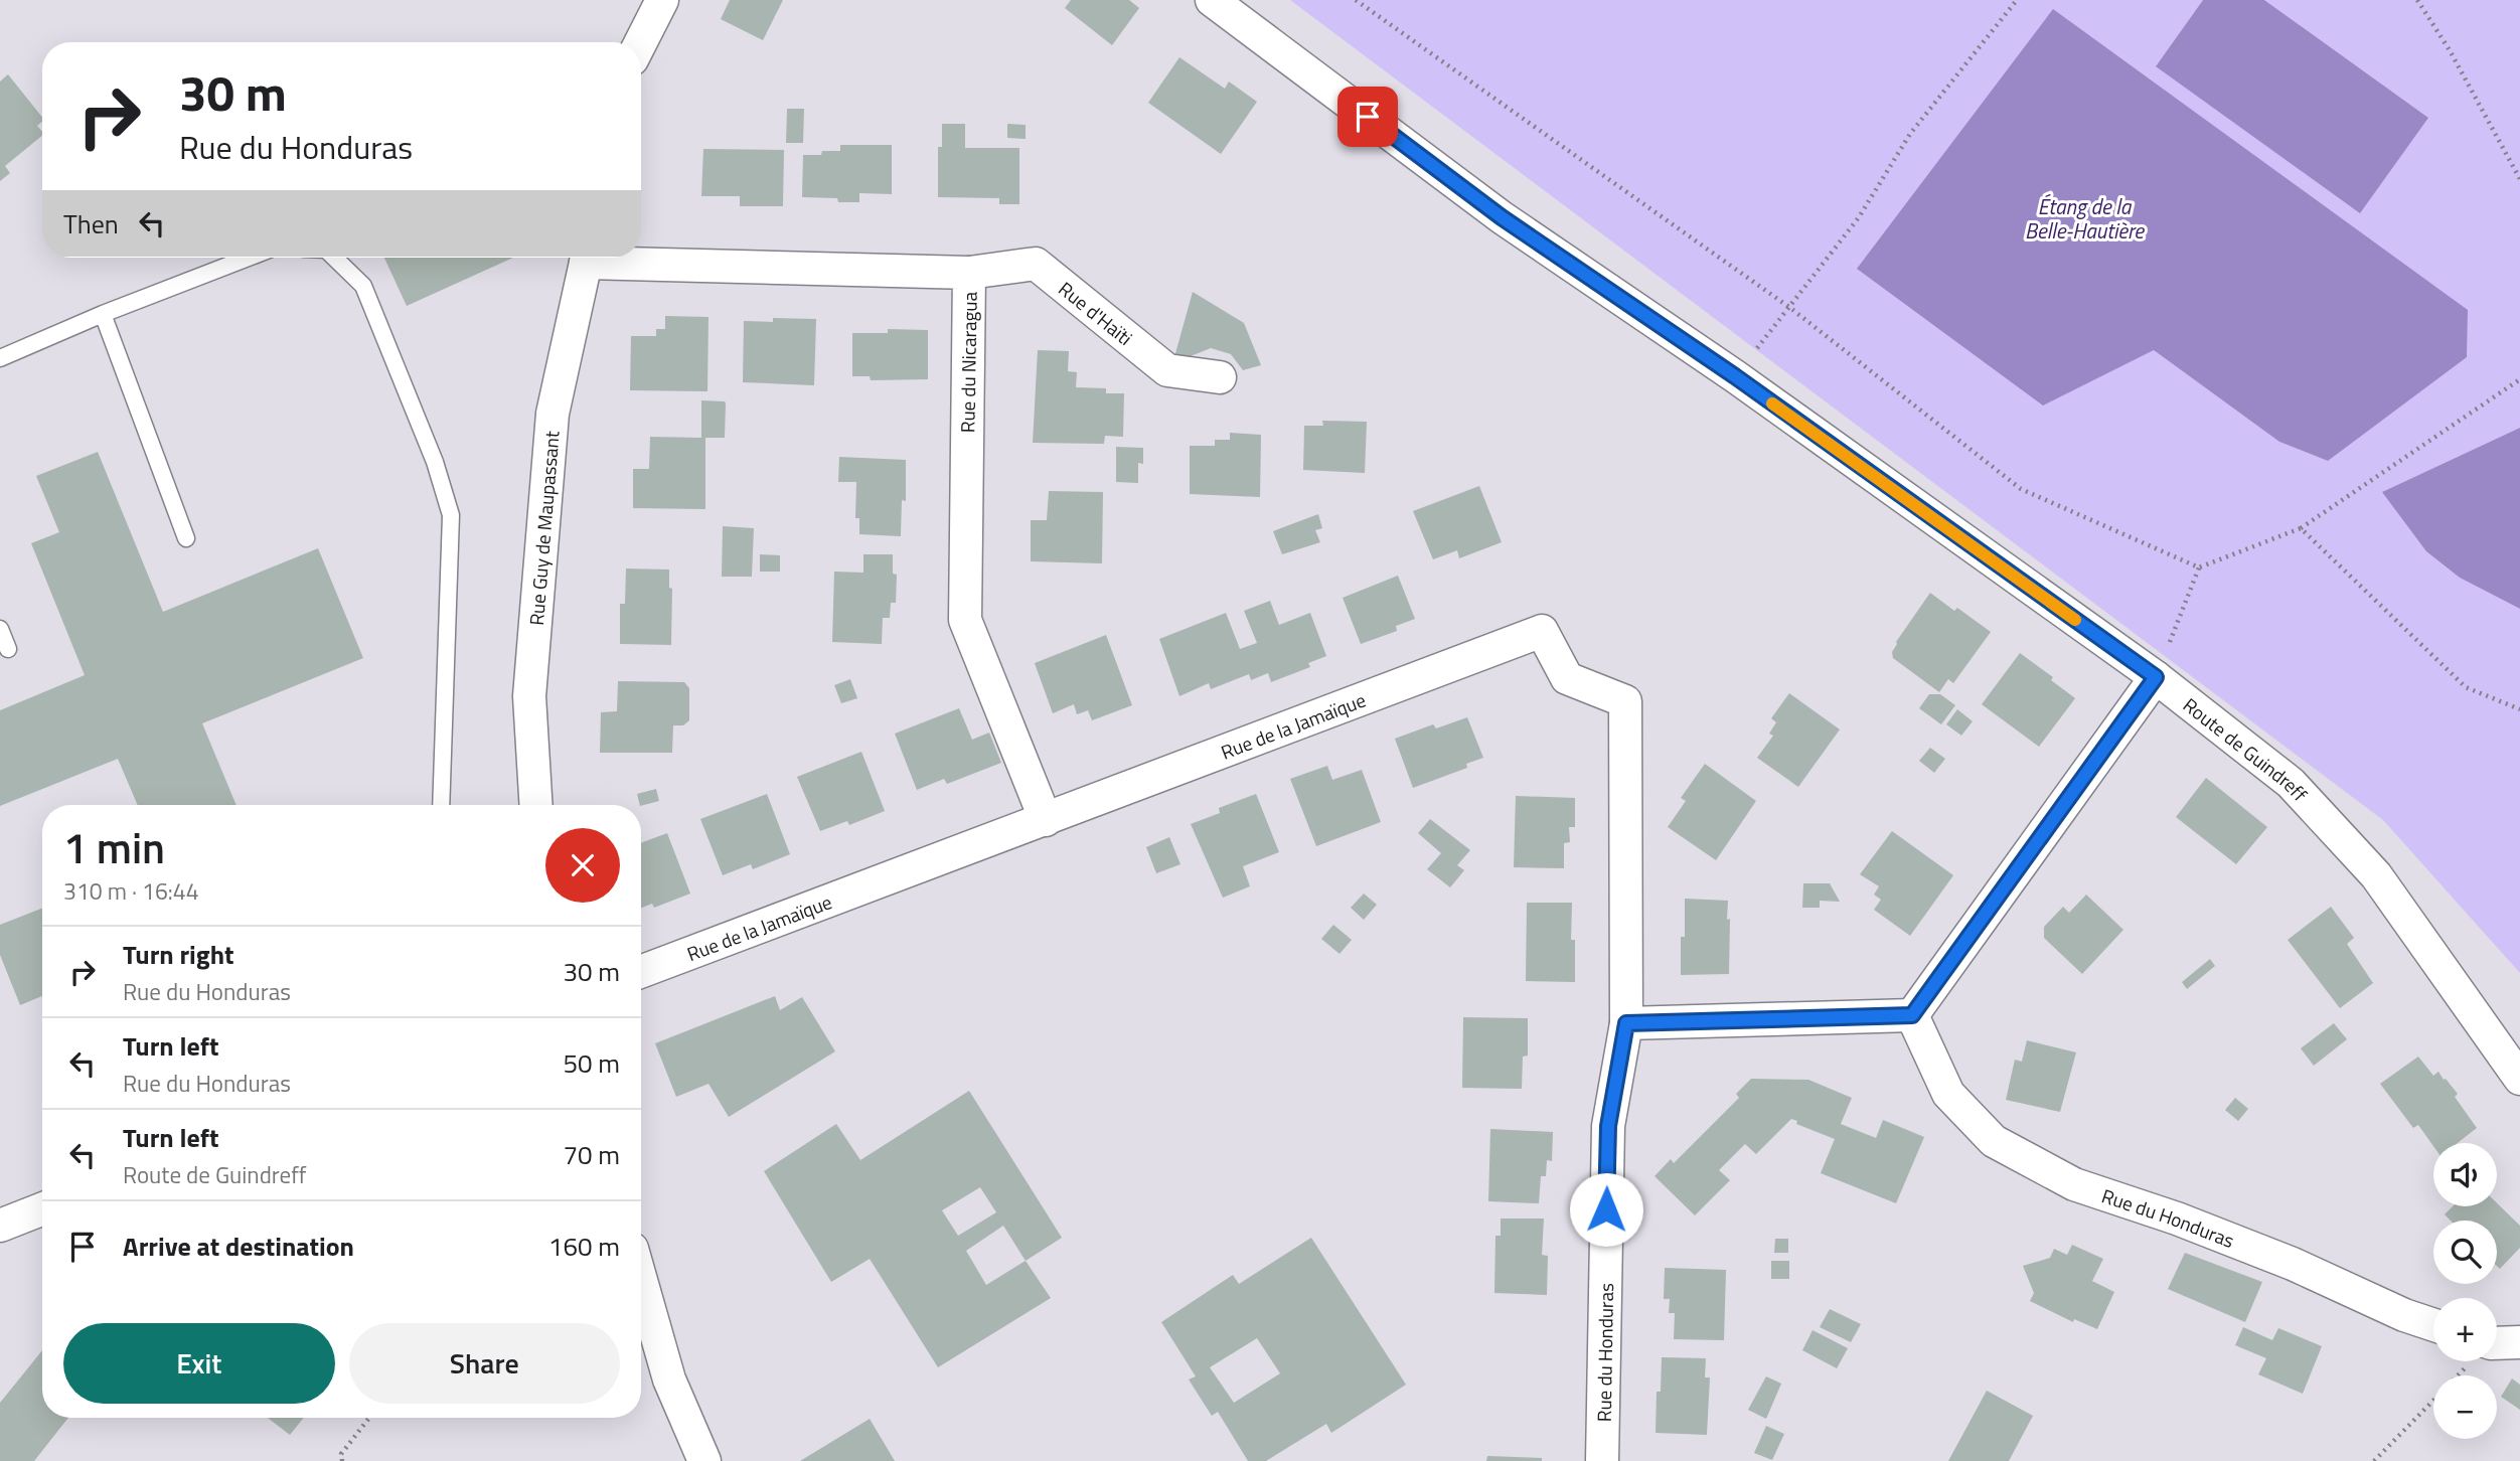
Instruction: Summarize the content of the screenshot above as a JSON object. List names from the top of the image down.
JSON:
{
  "streets": {
    "street": [
      "Rue d'Haïti",
      "Rue du Nicaragua",
      "Rue Guy de Maupassant",
      "Rue de la Jamaïque",
      "Route de Guindreff",
      "Rue du Honduras"
    ]
  },
  "crossings": [
    ["Rue d'Haïti", "Rue du Nicaragua"],
    ["Rue du Nicaragua", "Rue de la Jamaïque"],
    ["Rue de la Jamaïque", "Rue du Honduras"]
  ],
  "water": ["Étang de la Belle-Hautière"],
  "page": {
    "turn": ["30 m", "Rue du Honduras"],
    "then": "Then",
    "heading": ["1 min", "310 m · 16:44"],
    "list": [
      {
        "name": "Turn right",
        "note": "Rue du Honduras",
        "value": "30 m"
      },
      {
        "name": "Turn left",
        "note": "Rue du Honduras",
        "value": "50 m"
      },
      {
        "name": "Turn left",
        "note": "Route de Guindreff",
        "value": "70 m"
      },
      {
        "name": "Arrive at destination",
        "value": "160 m"
      }
    ],
    "map_buttons": ["+", "−"],
    "buttons": ["Exit", "Share"]
  }
}
